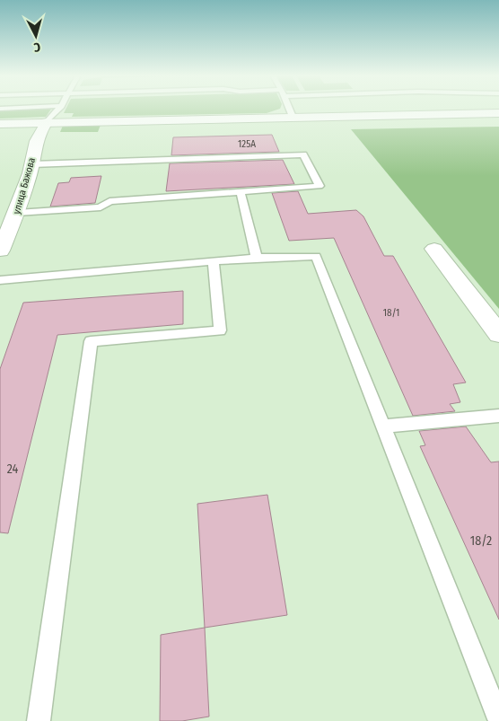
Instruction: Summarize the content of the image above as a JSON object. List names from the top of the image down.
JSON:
{
  "streets": {
    "main road": ["улица Бажова"]
  },
  "house_numbers": [
    "125А",
    "18/1",
    "24",
    "18/2"
  ],
  "north": "bottom"
}
